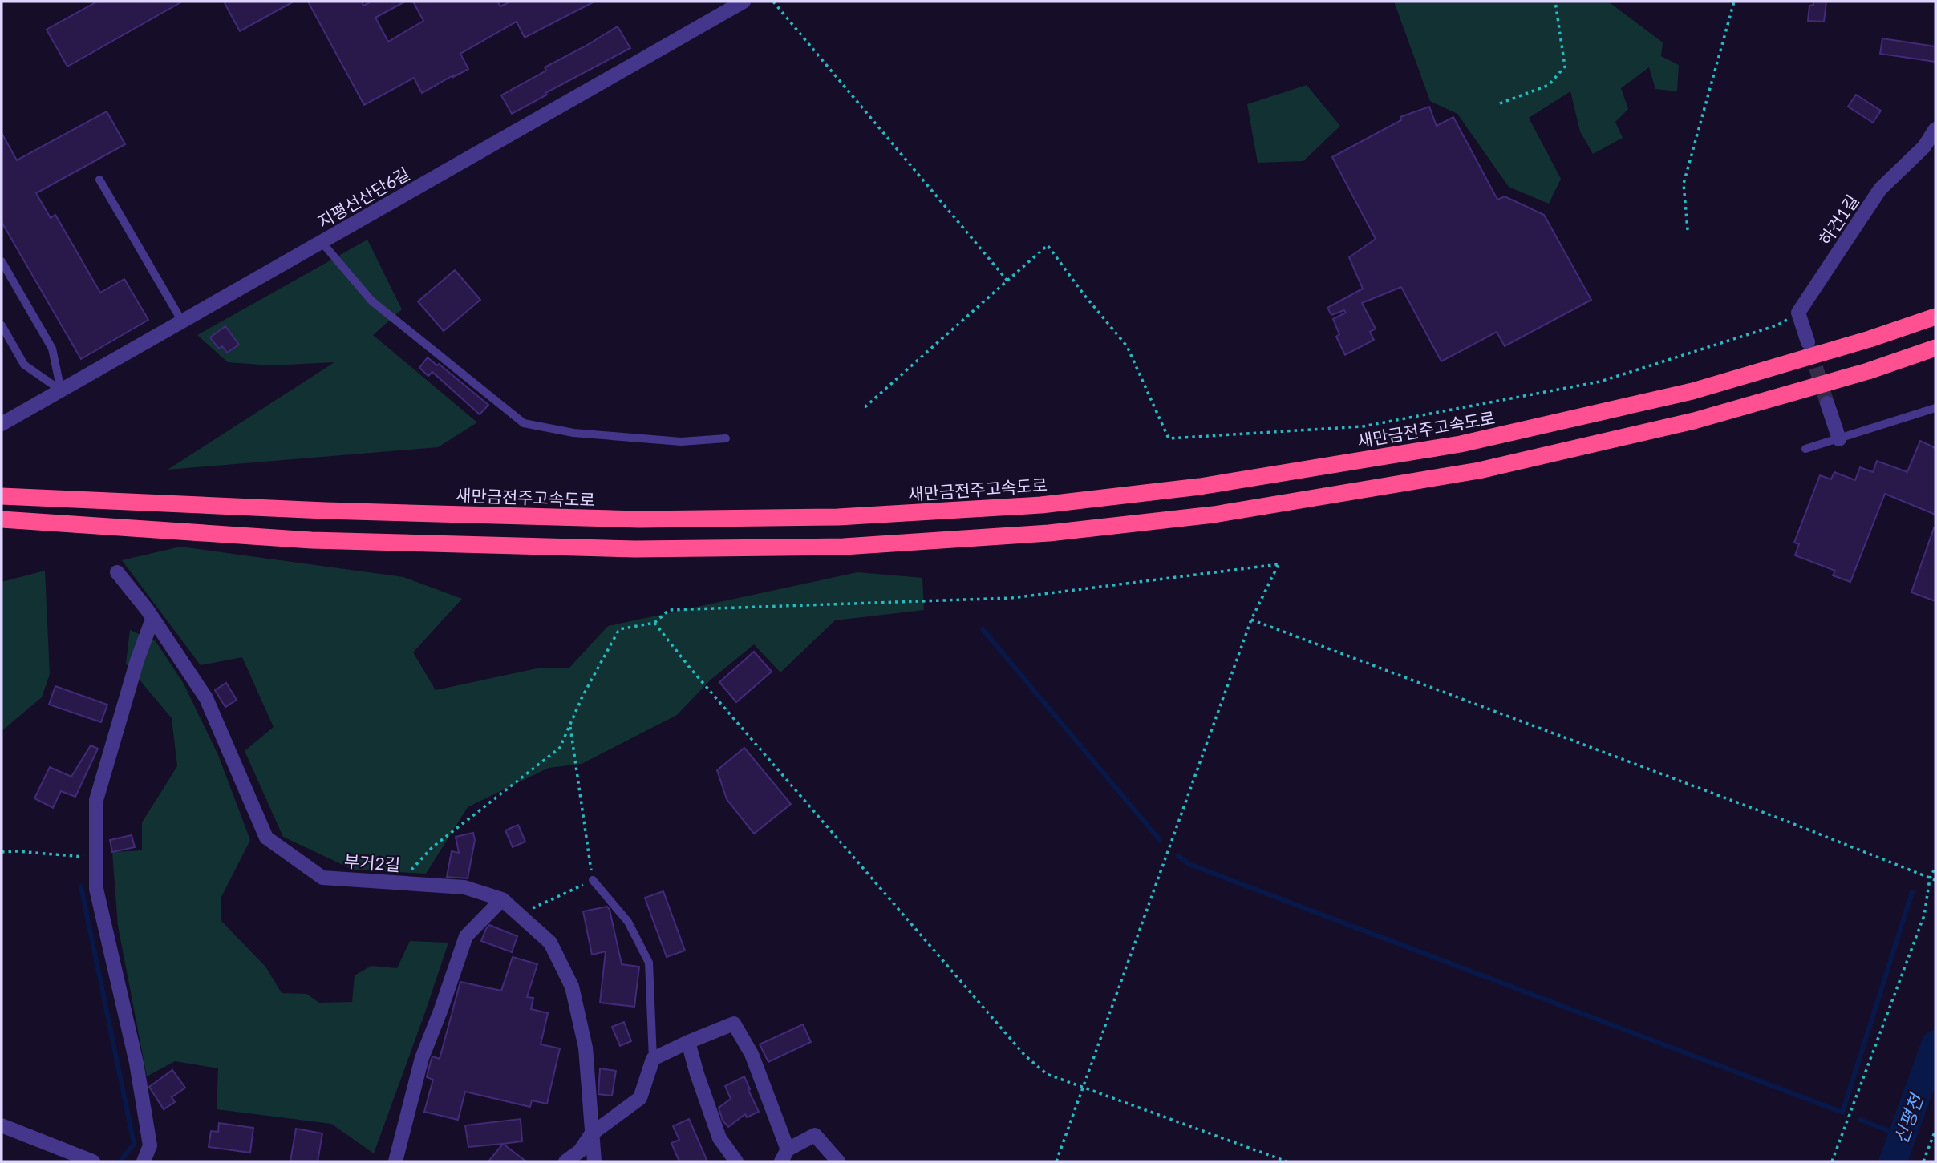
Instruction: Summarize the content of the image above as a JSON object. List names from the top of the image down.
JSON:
{
  "streets": {
    "highway": ["새만금전주고속도로"],
    "street": ["지평선산단6길", "하건1길", "부거2길"]
  },
  "water": ["신평천"]
}
